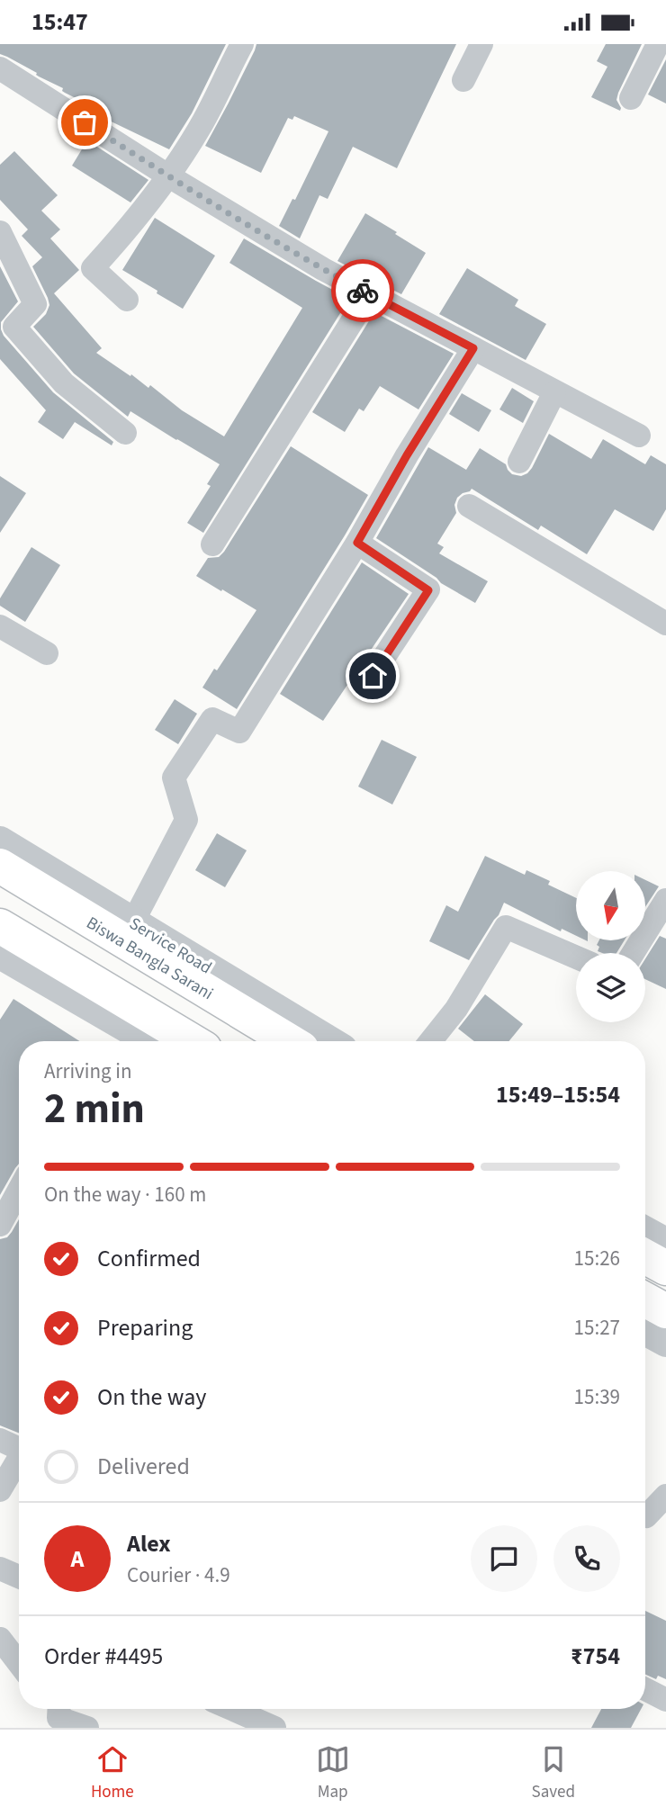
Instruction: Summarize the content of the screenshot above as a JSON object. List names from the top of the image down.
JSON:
{
  "streets": {
    "main road": ["Biswa Bangla Sarani"],
    "street": ["Service Road"]
  },
  "north": "bottom",
  "page": {
    "status": "15:47",
    "heading": ["2 min", "Arriving in", "15:49–15:54"],
    "panel": [
      "Alex",
      "Courier · 4.9",
      "Order #4495",
      "₹754"
    ],
    "bar": "On the way · 160 m",
    "list": [
      ["Confirmed", "15:26"],
      ["Preparing", "15:27"],
      ["On the way", "15:39"],
      "Delivered"
    ],
    "round": "A",
    "tabs": ["Home", "Map", "Saved"]
  }
}
